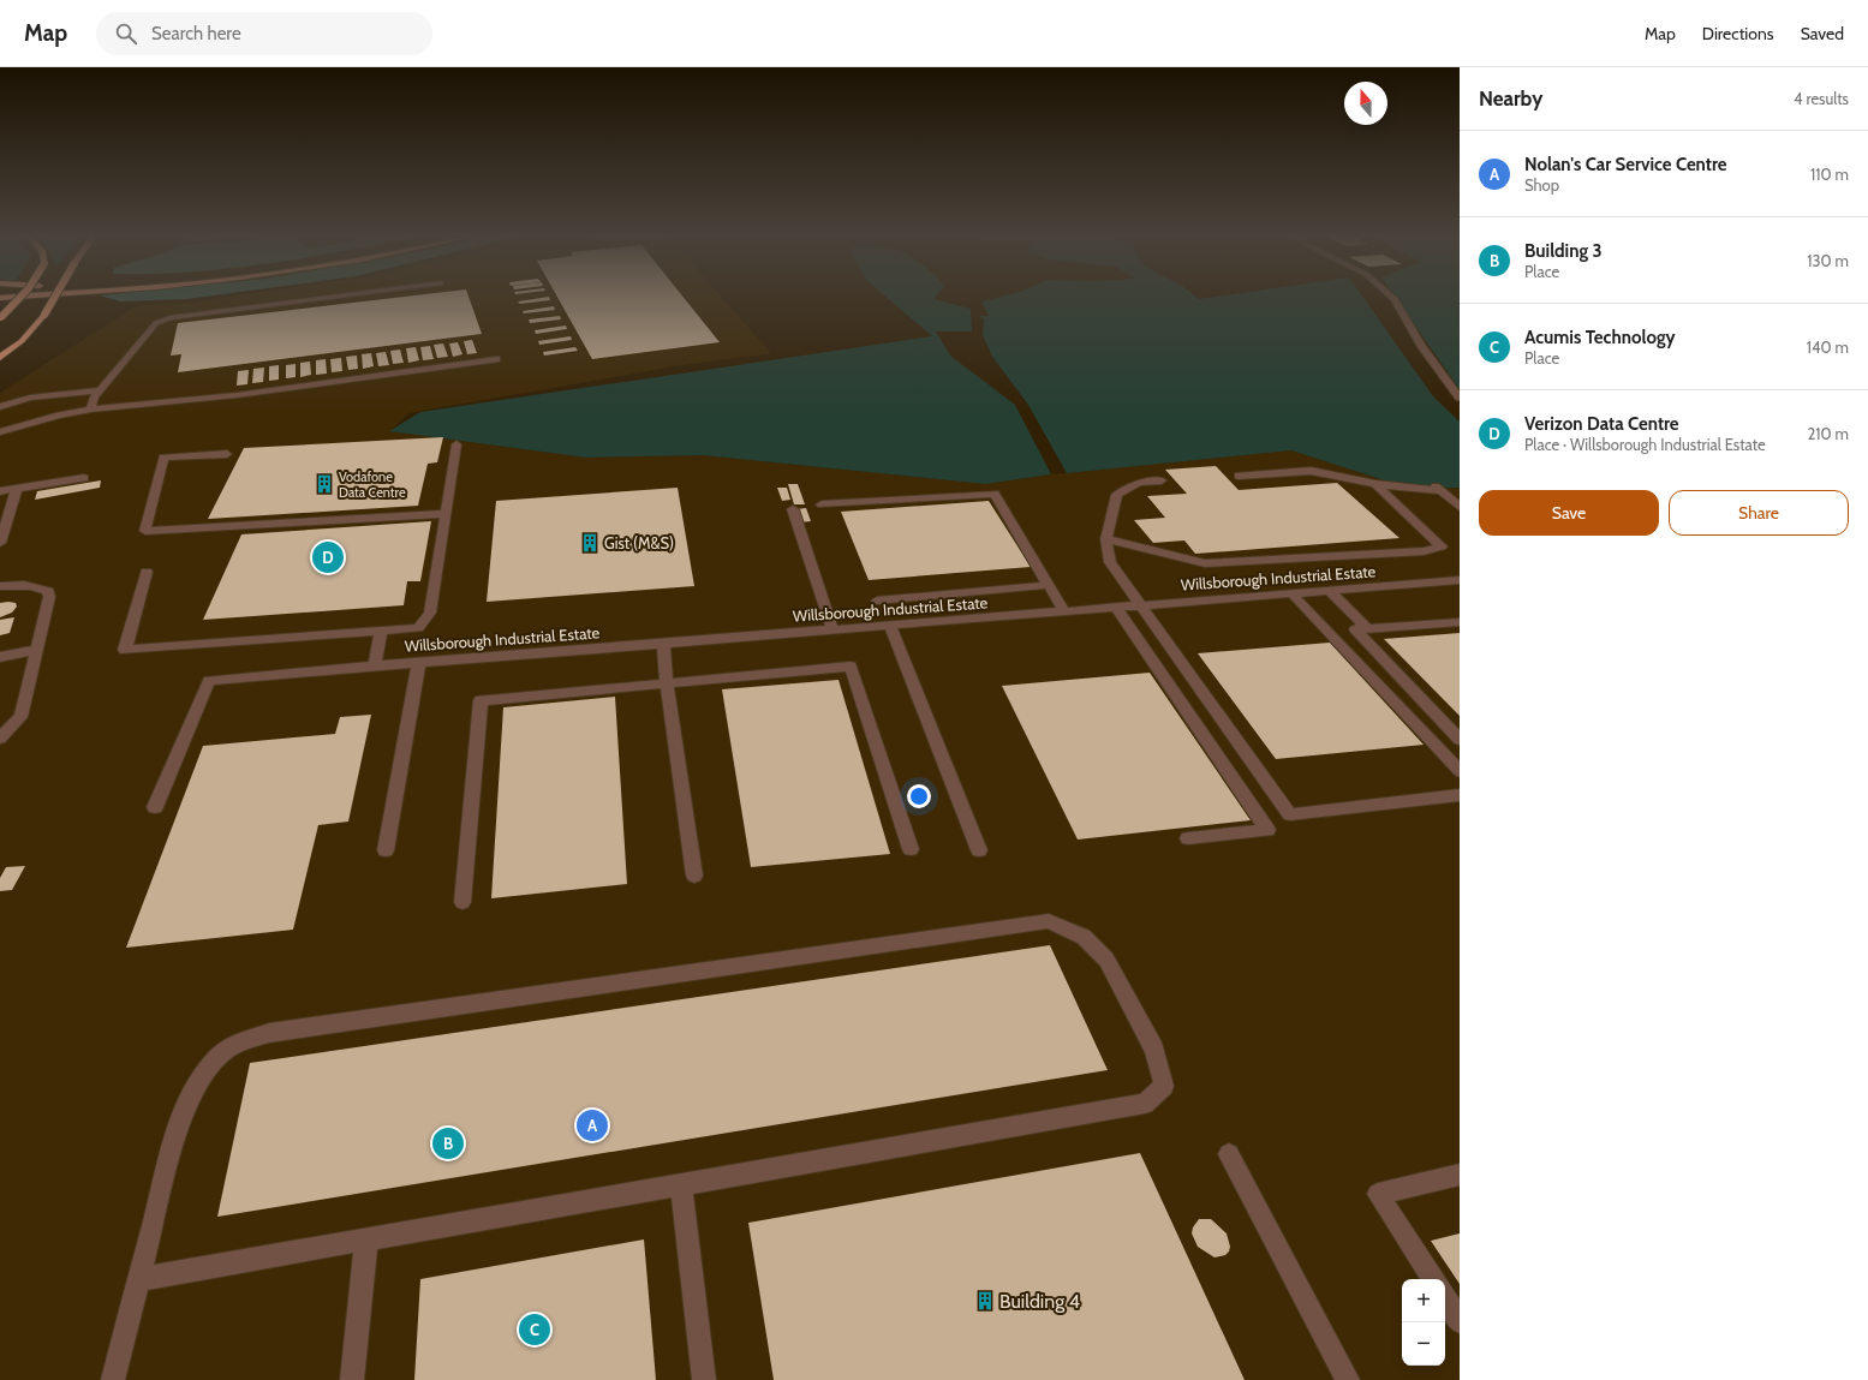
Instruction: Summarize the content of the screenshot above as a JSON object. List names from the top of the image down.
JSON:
{
  "streets": {
    "street": ["Willsborough Industrial Estate"]
  },
  "places": {
    "building": ["Vodafone Data Centre", "Gist (M&S)", "Building 4"]
  },
  "north": "top",
  "page": {
    "header": "Map",
    "search": "Search here",
    "nav": ["Map", "Directions", "Saved"],
    "heading": ["Nearby", "4 results"],
    "list": [
      {
        "mark": "A",
        "name": "Nolan's Car Service Centre",
        "note": "Shop",
        "value": "110 m"
      },
      {
        "mark": "B",
        "name": "Building 3",
        "note": "Place",
        "value": "130 m"
      },
      {
        "mark": "C",
        "name": "Acumis Technology",
        "note": "Place",
        "value": "140 m"
      },
      {
        "mark": "D",
        "name": "Verizon Data Centre",
        "note": "Place · Willsborough Industrial Estate",
        "value": "210 m"
      }
    ],
    "buttons": ["Save", "Share"],
    "pins": [
      "D",
      "A",
      "B",
      "C"
    ],
    "map_buttons": ["+", "−"]
  }
}
